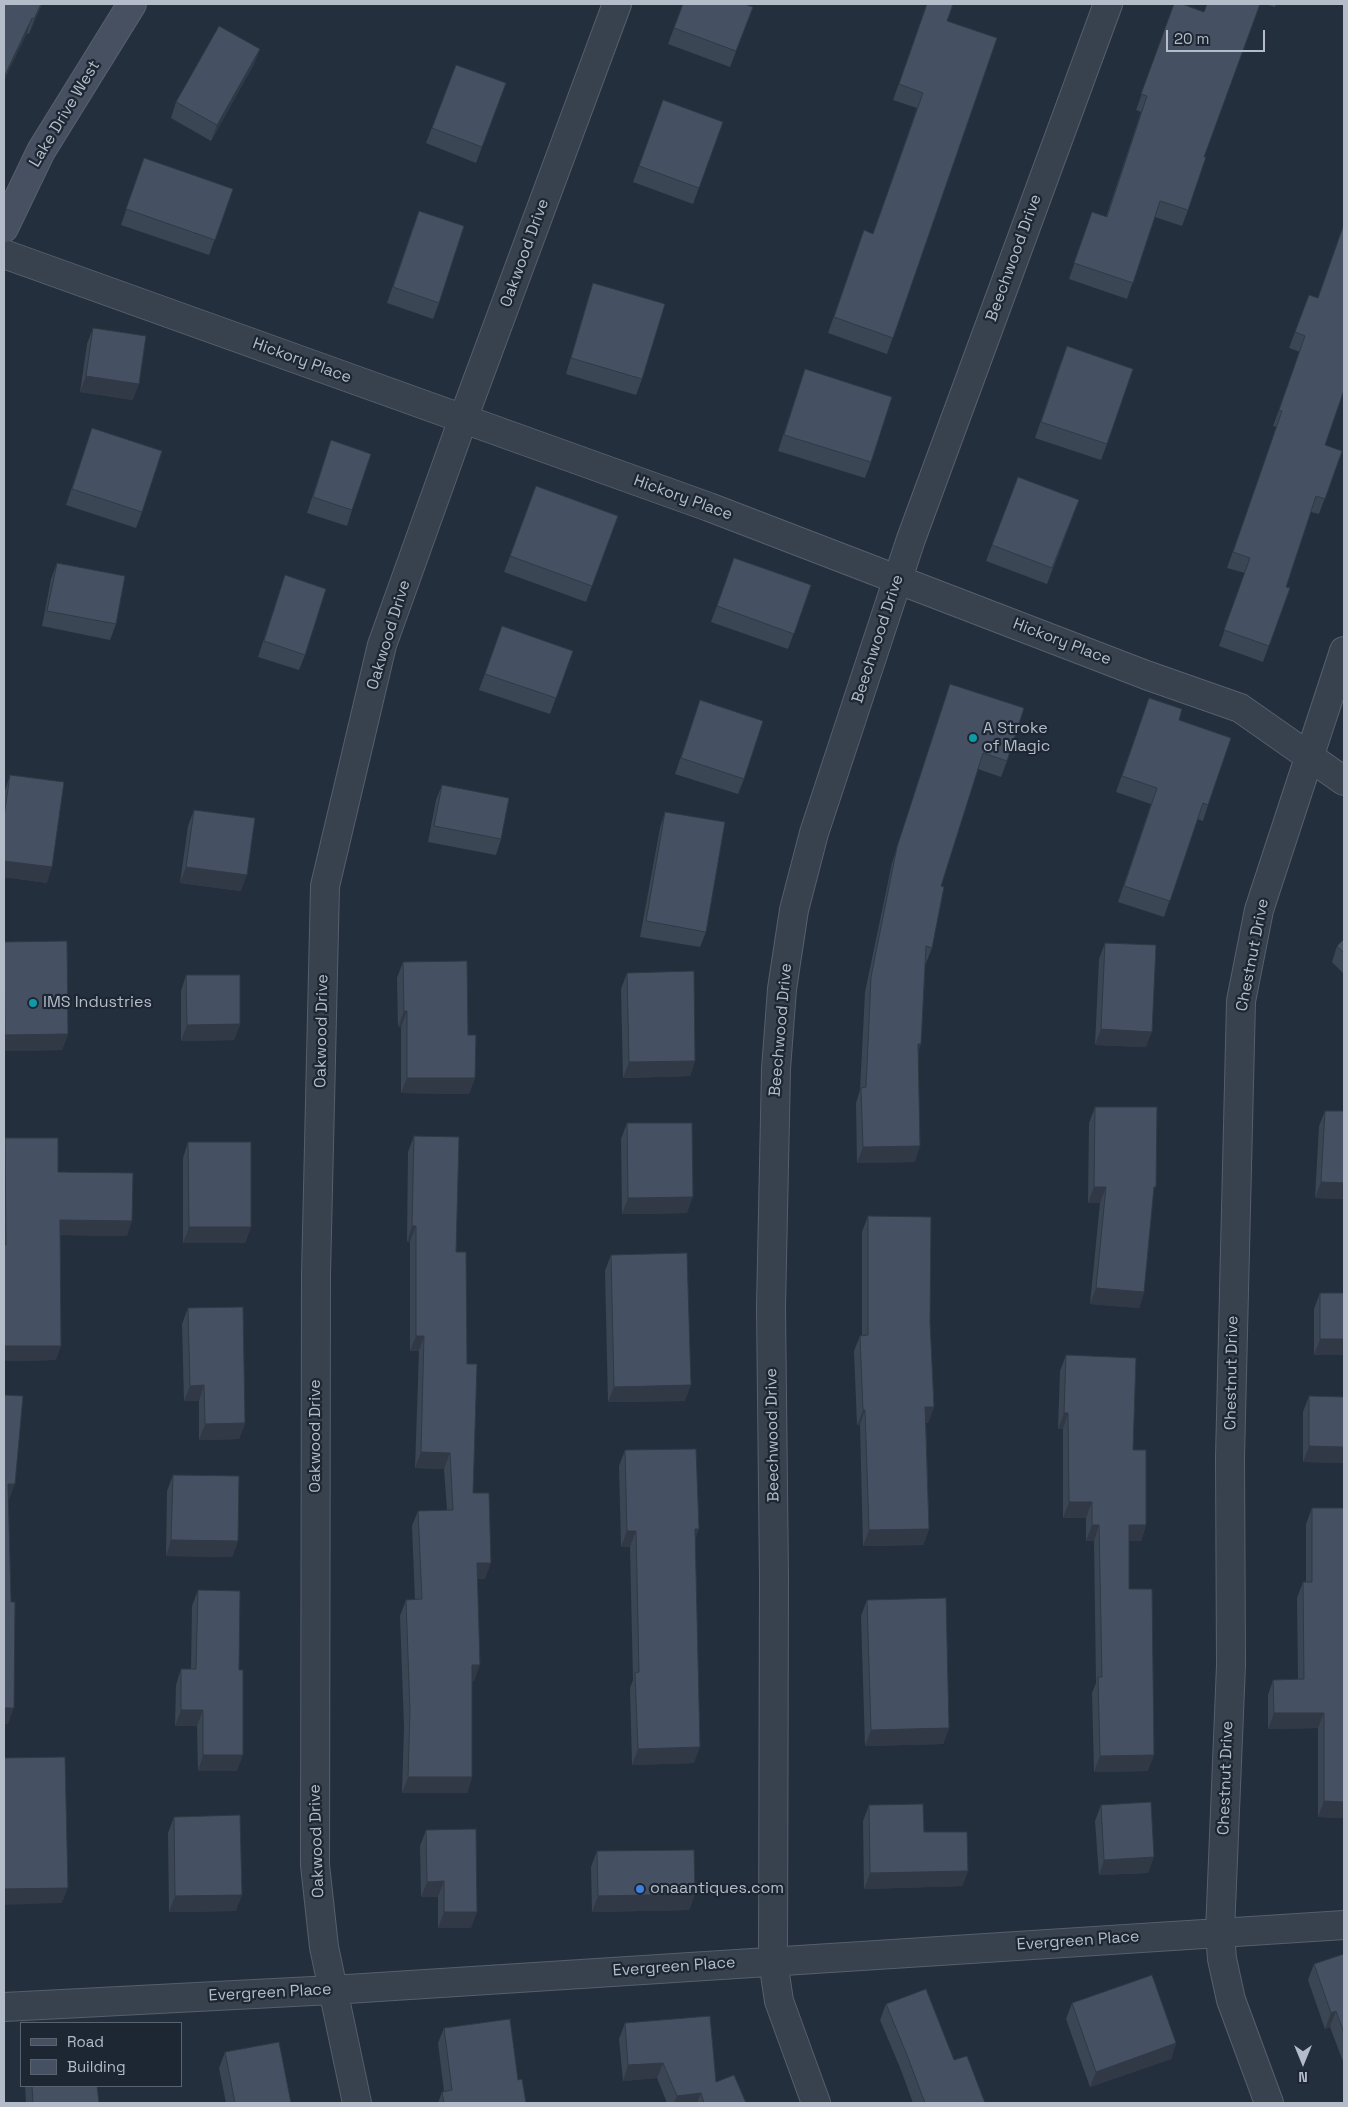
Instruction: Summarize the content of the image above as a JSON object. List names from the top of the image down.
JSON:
{
  "streets": {
    "street": [
      "Lake Drive West",
      "Oakwood Drive",
      "Beechwood Drive",
      "Hickory Place",
      "Chestnut Drive",
      "Evergreen Place"
    ]
  },
  "crossings": [
    ["Oakwood Drive", "Hickory Place"],
    ["Oakwood Drive", "Evergreen Place"],
    ["Beechwood Drive", "Hickory Place"],
    ["Beechwood Drive", "Evergreen Place"],
    ["Hickory Place", "Chestnut Drive"],
    ["Chestnut Drive", "Evergreen Place"]
  ],
  "places": ["A Stroke of Magic", "IMS Industries", "onaantiques.com"],
  "legend": ["Road", "Building"],
  "scale_bar": "20 m",
  "north": "bottom"
}
